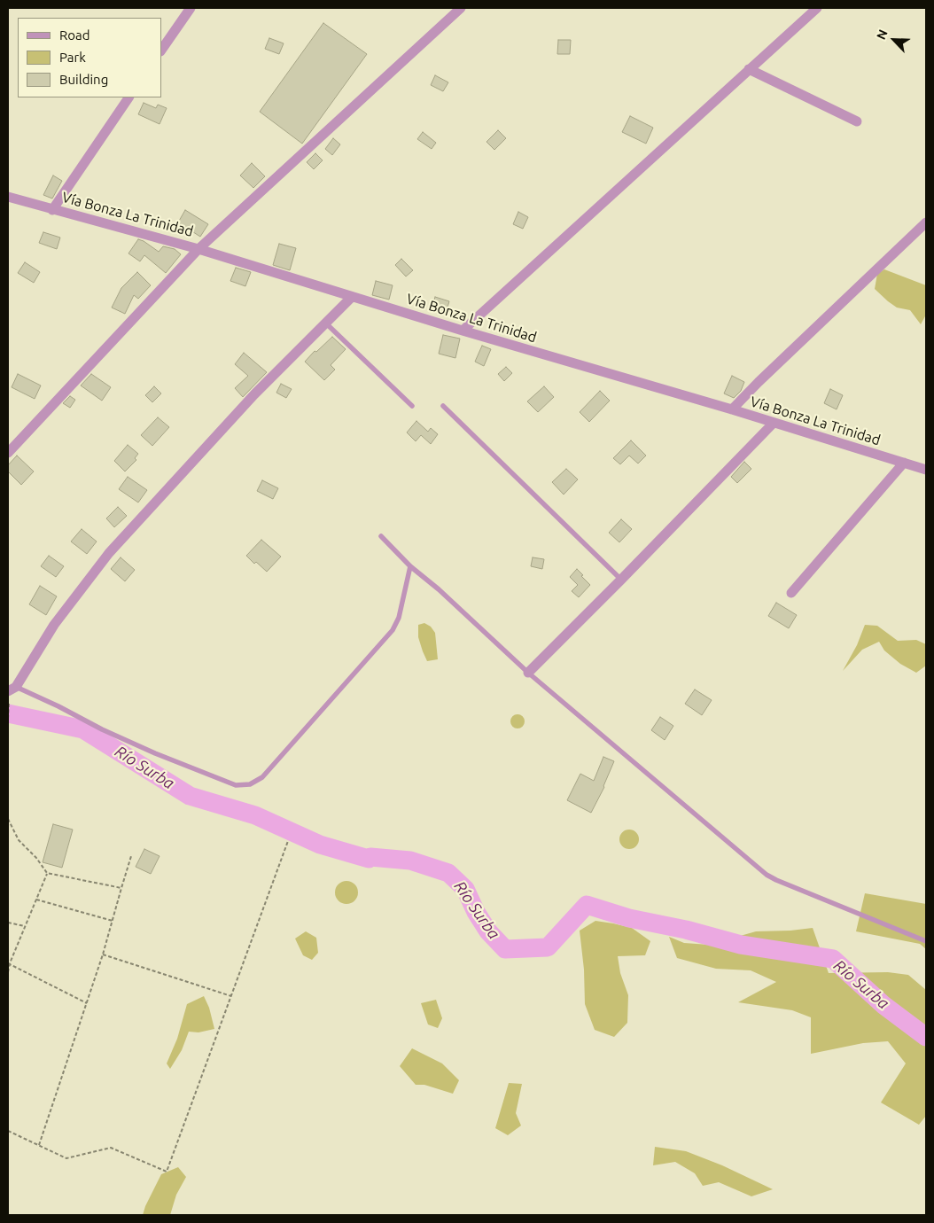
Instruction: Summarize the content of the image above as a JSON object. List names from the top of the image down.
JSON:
{
  "streets": {
    "street": ["Vía Bonza La Trinidad"]
  },
  "water": ["Río Surba"],
  "legend": ["Road", "Park", "Building"],
  "north": "top left"
}
